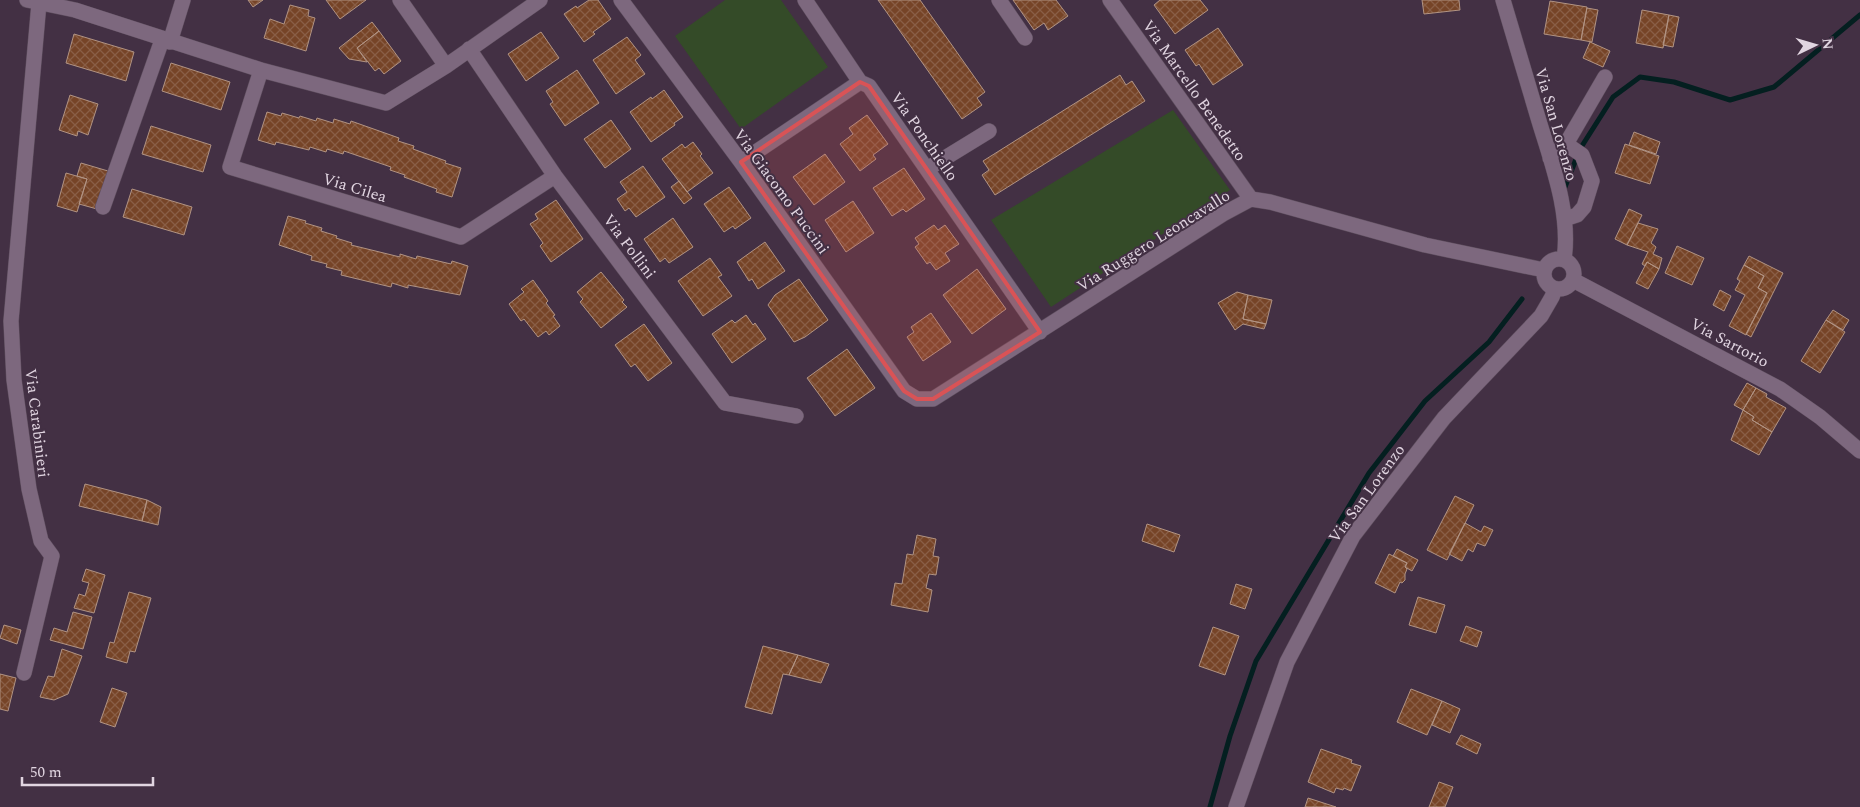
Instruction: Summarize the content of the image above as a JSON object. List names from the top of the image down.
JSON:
{
  "streets": {
    "street": [
      "Via Marcello Benedetto",
      "Via San Lorenzo",
      "Via Ponchiello",
      "Via Cilea",
      "Via Giacomo Puccini",
      "Via Ruggero Leoncavallo",
      "Via Pollini",
      "Via Sartorio",
      "Via Carabinieri"
    ]
  },
  "crossings": [
    ["Via Marcello Benedetto", "Via Ruggero Leoncavallo"],
    ["Via San Lorenzo", "Via Ruggero Leoncavallo"],
    ["Via San Lorenzo", "Via Sartorio"],
    ["Via Ponchiello", "Via Ruggero Leoncavallo"],
    ["Via Cilea", "Via Pollini"],
    ["Via Giacomo Puccini", "Via Ruggero Leoncavallo"],
    ["Via Ruggero Leoncavallo", "Via Sartorio"]
  ],
  "scale_bar": "50 m",
  "north": "right"
}
